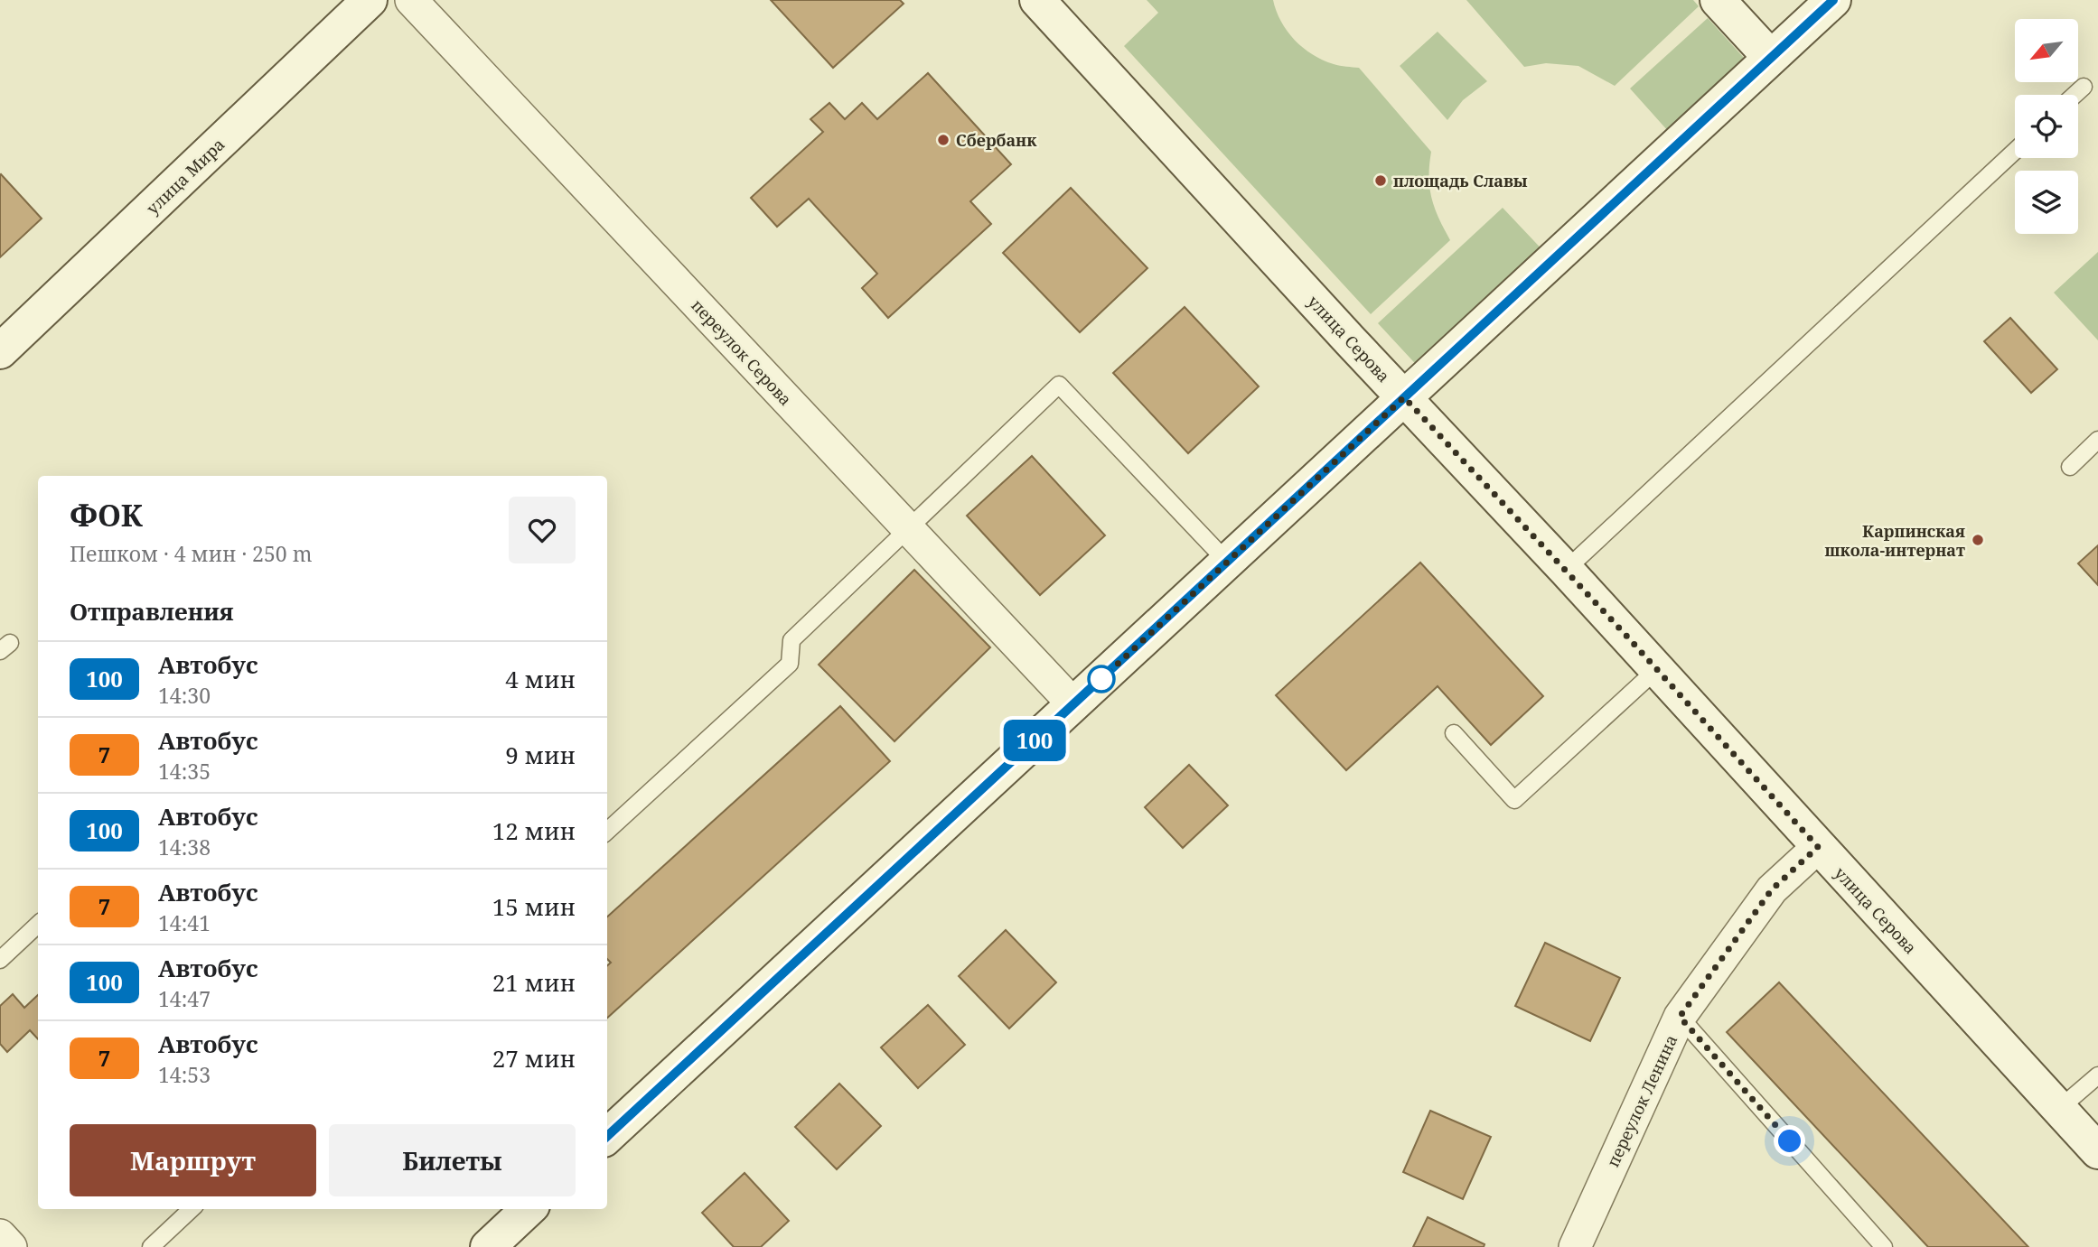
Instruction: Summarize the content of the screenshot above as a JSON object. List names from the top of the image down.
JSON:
{
  "streets": {
    "street": [
      "улица Мира",
      "улица Серова",
      "переулок Серова",
      "переулок Ленина"
    ]
  },
  "crossings": [
    ["улица Серова", "переулок Ленина"]
  ],
  "places": ["Сбербанк", "площадь Славы", "Карпинская школа-интернат"],
  "lines": ["bus line 100"],
  "north": "bottom left",
  "page": {
    "on_map": "100",
    "heading": [
      ["ФОК", "Пешком · 4 мин · 250 m"],
      "Отправления"
    ],
    "list": [
      {
        "mark": "100",
        "name": "Автобус",
        "note": "14:30",
        "value": "4 мин"
      },
      {
        "mark": "7",
        "name": "Автобус",
        "note": "14:35",
        "value": "9 мин"
      },
      {
        "mark": "100",
        "name": "Автобус",
        "note": "14:38",
        "value": "12 мин"
      },
      {
        "mark": "7",
        "name": "Автобус",
        "note": "14:41",
        "value": "15 мин"
      },
      {
        "mark": "100",
        "name": "Автобус",
        "note": "14:47",
        "value": "21 мин"
      },
      {
        "mark": "7",
        "name": "Автобус",
        "note": "14:53",
        "value": "27 мин"
      }
    ],
    "buttons": ["Маршрут", "Билеты"]
  }
}
